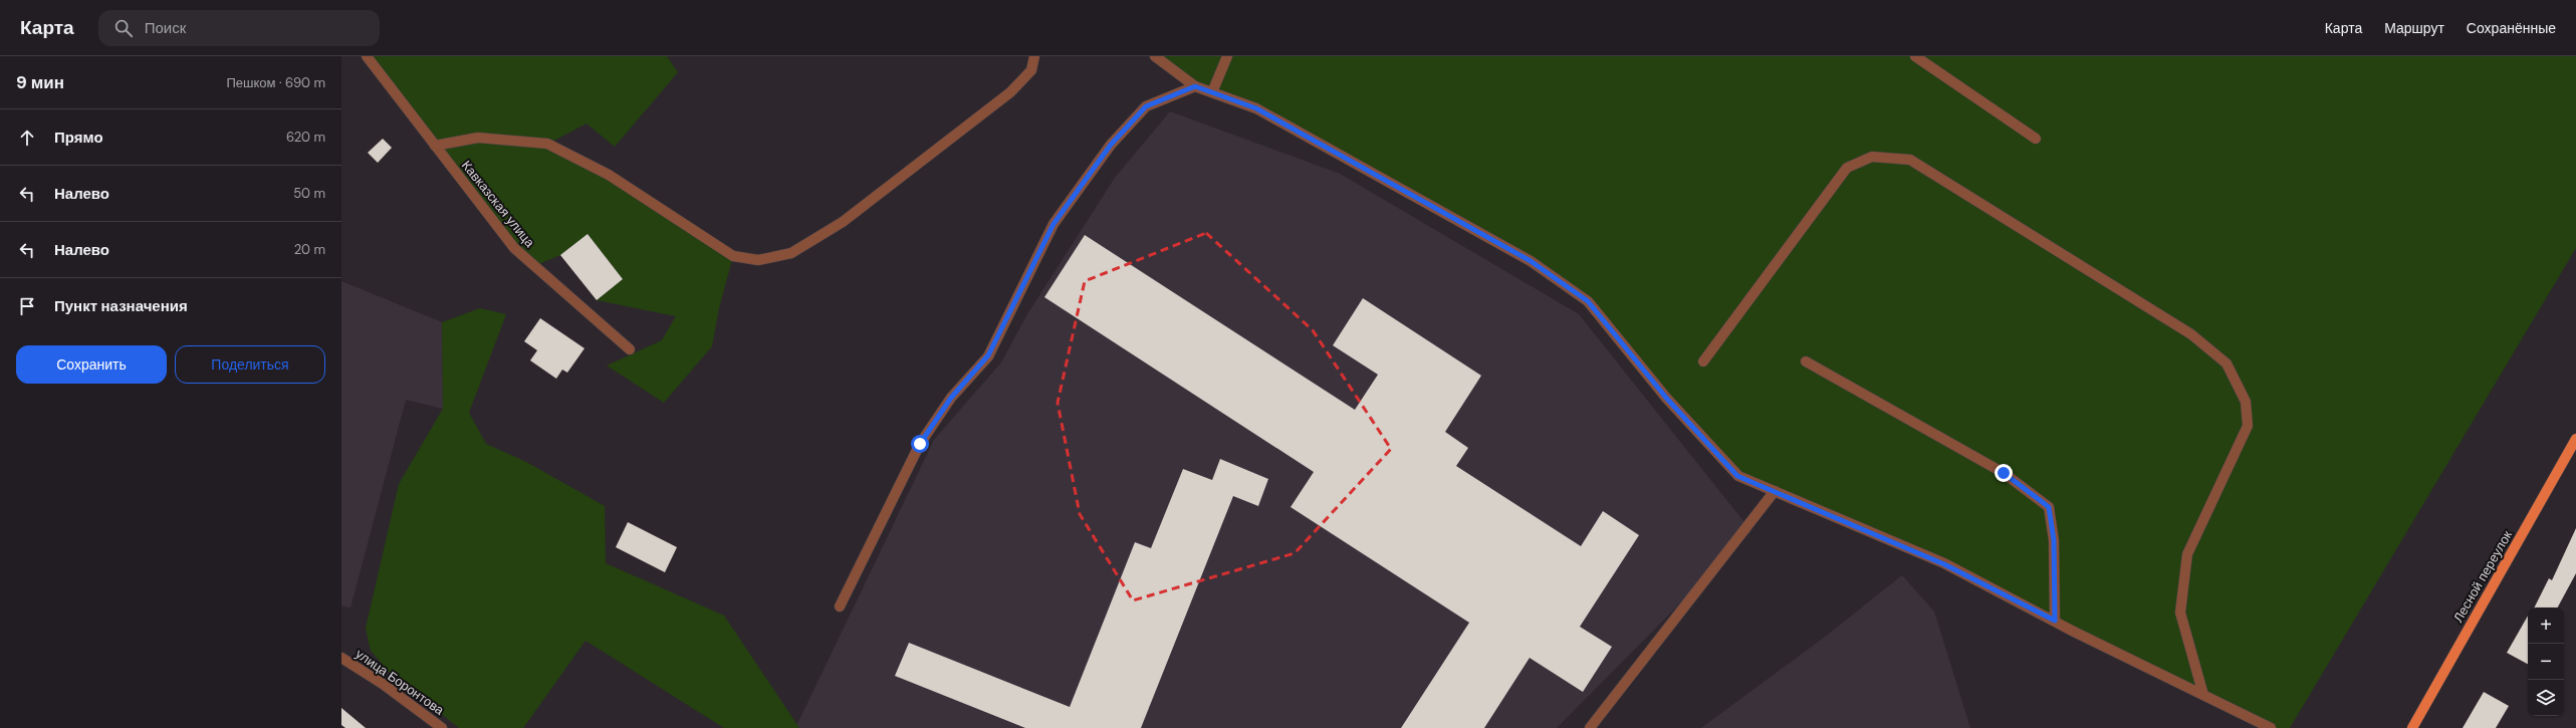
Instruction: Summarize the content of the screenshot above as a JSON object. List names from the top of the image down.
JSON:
{
  "streets": {
    "main road": ["Лесной переулок"],
    "street": ["Кавказская улица", "улица Боронтова"]
  },
  "page": {
    "header": "Карта",
    "search": "Поиск",
    "nav": ["Карта", "Маршрут", "Сохранённые"],
    "heading": ["9 мин", "Пешком · 690 m"],
    "list": [
      ["Прямо", "620 m"],
      ["Налево", "50 m"],
      ["Налево", "20 m"],
      "Пункт назначения"
    ],
    "buttons": ["Сохранить", "Поделиться"],
    "map_buttons": ["+", "−"]
  }
}
